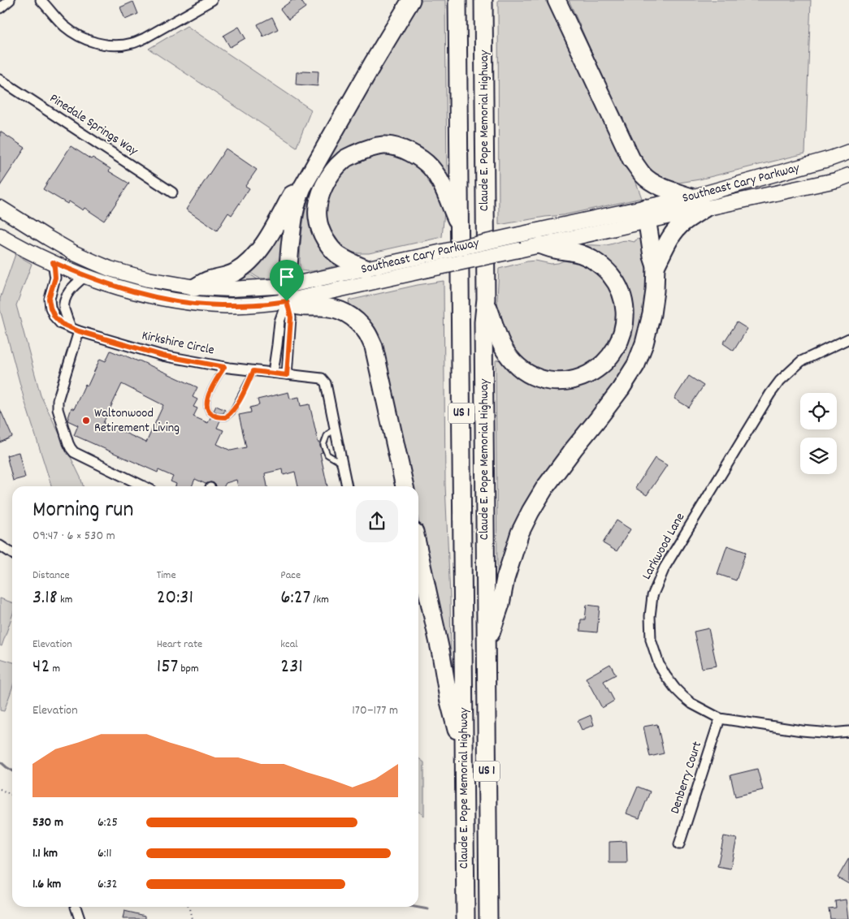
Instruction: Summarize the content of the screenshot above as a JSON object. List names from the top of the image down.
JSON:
{
  "streets": {
    "highway": ["Claude E. Pope Memorial Highway", "US 1"],
    "main road": ["Southeast Cary Parkway"],
    "street": [
      "Pinedale Springs Way",
      "Kirkshire Circle",
      "Larkwood Lane",
      "Denberry Court"
    ]
  },
  "crossings": [
    ["Southeast Cary Parkway", "Kirkshire Circle"],
    ["Larkwood Lane", "Denberry Court"]
  ],
  "places": ["Waltonwood Retirement Living"],
  "page": {
    "heading": ["Morning run", "09:47 · 6 × 530 m"],
    "stats": [
      ["Distance", "3.18 km"],
      ["Time", "20:31"],
      ["Pace", "6:27 /km"],
      ["Elevation", "42 m"],
      ["Heart rate", "157 bpm"],
      ["kcal", "231"]
    ],
    "chart": ["Elevation", "170–177 m"],
    "list": [
      {
        "name": "530 m",
        "note": "6:25"
      },
      {
        "name": "1.1 km",
        "note": "6:11"
      },
      {
        "name": "1.6 km",
        "note": "6:32"
      }
    ]
  }
}
